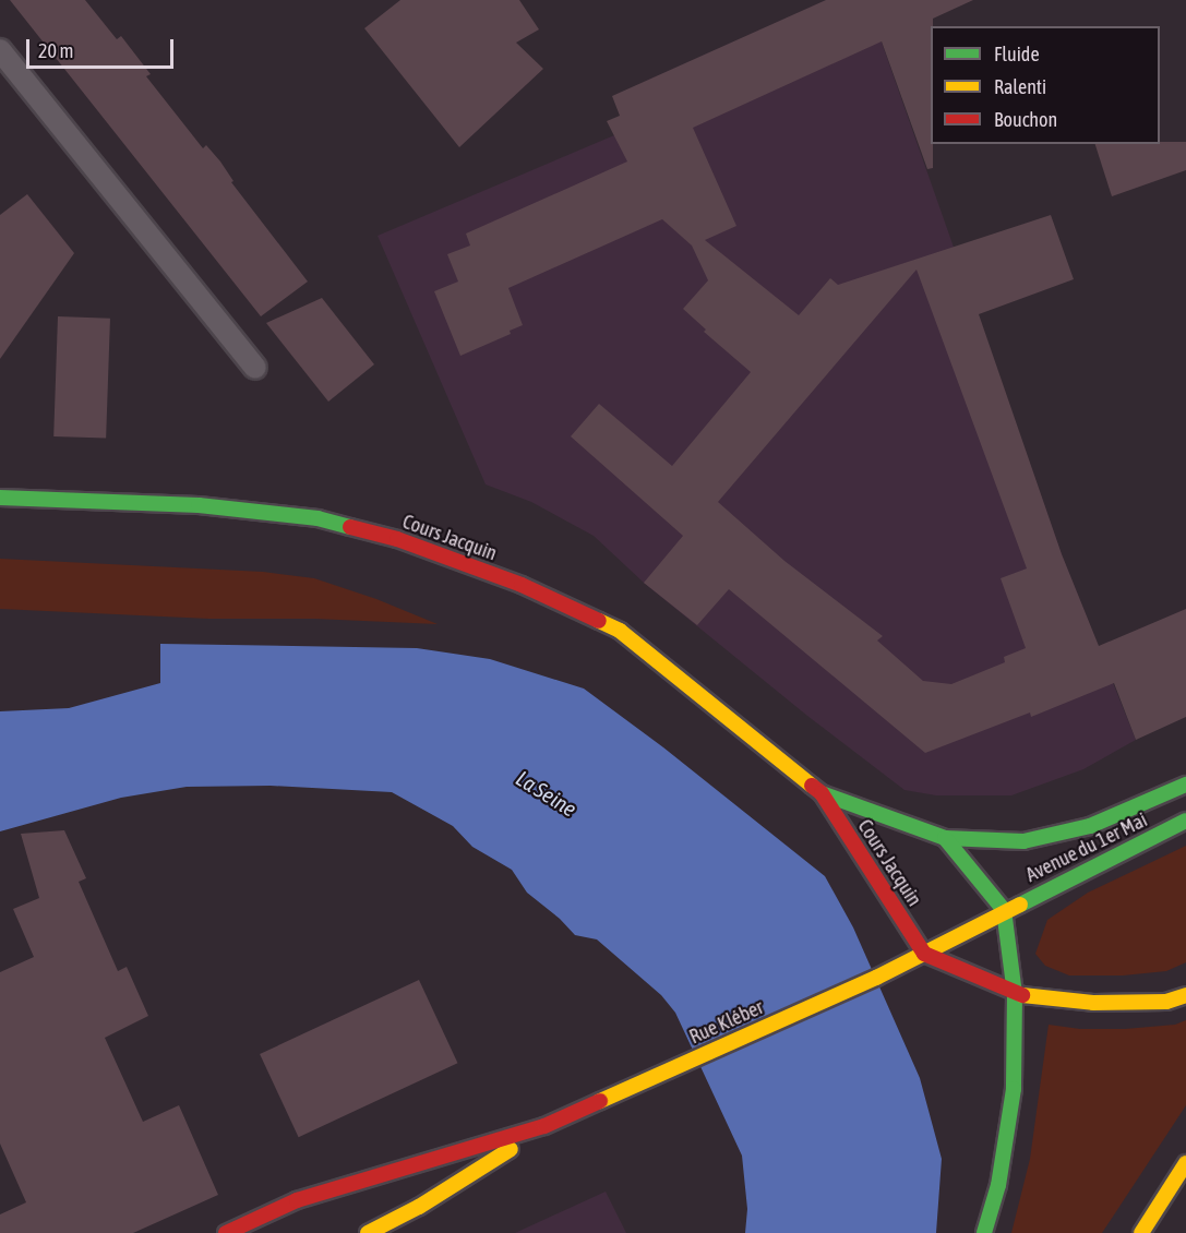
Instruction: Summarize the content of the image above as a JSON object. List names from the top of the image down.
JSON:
{
  "streets": {
    "main road": ["Cours Jacquin", "Avenue du 1er Mai", "Rue Kléber"]
  },
  "crossings": [
    ["Cours Jacquin", "Avenue du 1er Mai"],
    ["Cours Jacquin", "Rue Kléber"],
    ["Avenue du 1er Mai", "Rue Kléber"]
  ],
  "water": ["La Seine"],
  "legend": ["Fluide", "Ralenti", "Bouchon"],
  "scale_bar": "20 m"
}
